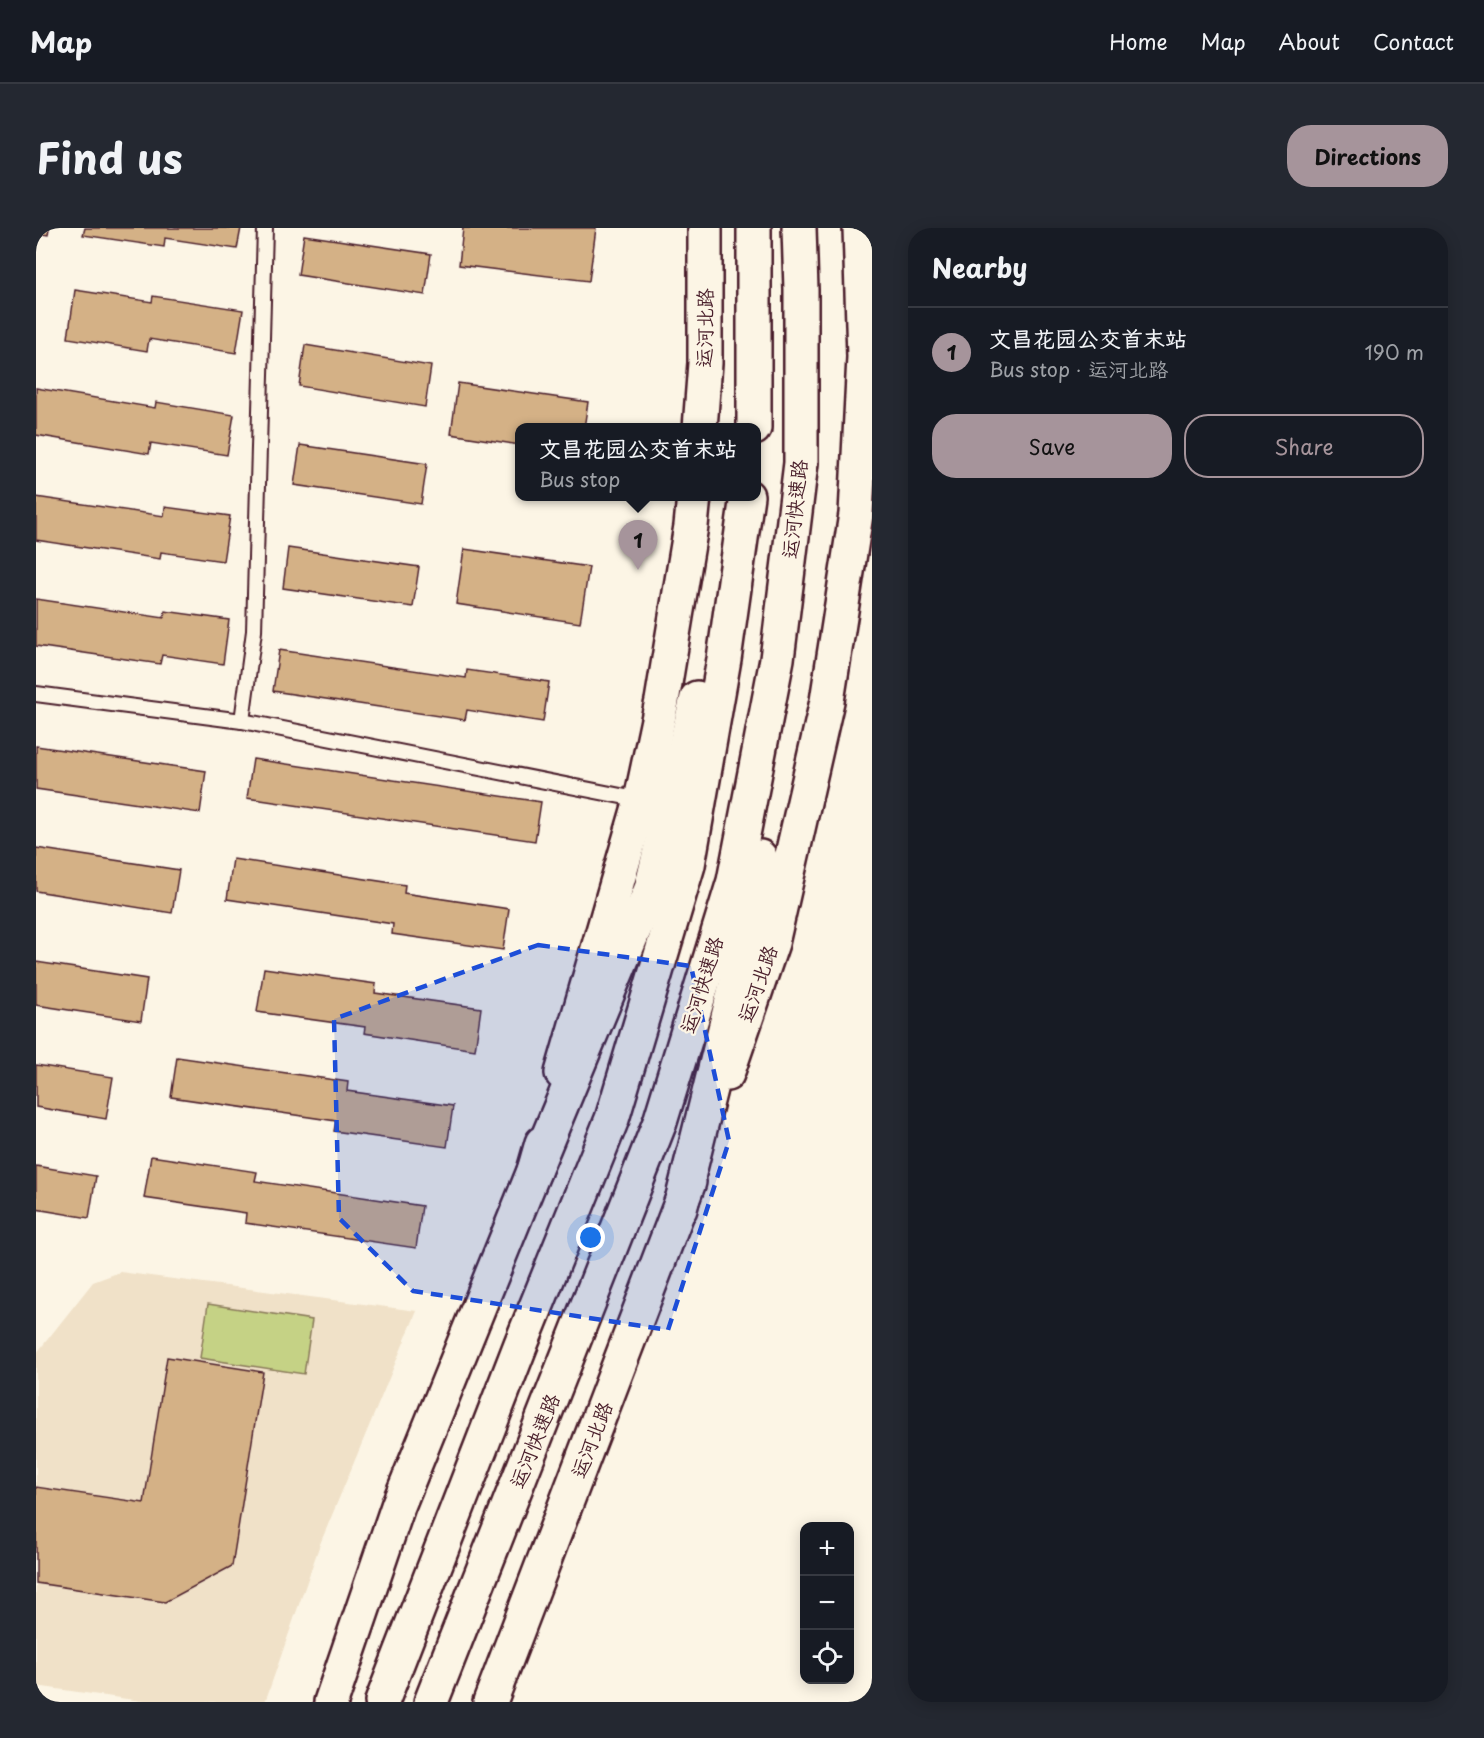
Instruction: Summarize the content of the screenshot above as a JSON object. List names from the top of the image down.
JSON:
{
  "streets": {
    "main road": ["运河北路", "运河快速路"]
  },
  "page": {
    "header": "Map",
    "nav": [
      "Home",
      "Map",
      "About",
      "Contact"
    ],
    "title": "Find us",
    "buttons": [
      "Directions",
      ["Save", "Share"]
    ],
    "heading": "Nearby",
    "list": [
      {
        "mark": "1",
        "name": "文昌花园公交首末站",
        "note": "Bus stop · 运河北路",
        "value": "190 m"
      }
    ],
    "popup": ["文昌花园公交首末站", "Bus stop"],
    "pins": "1",
    "map_buttons": ["+", "−"]
  }
}
